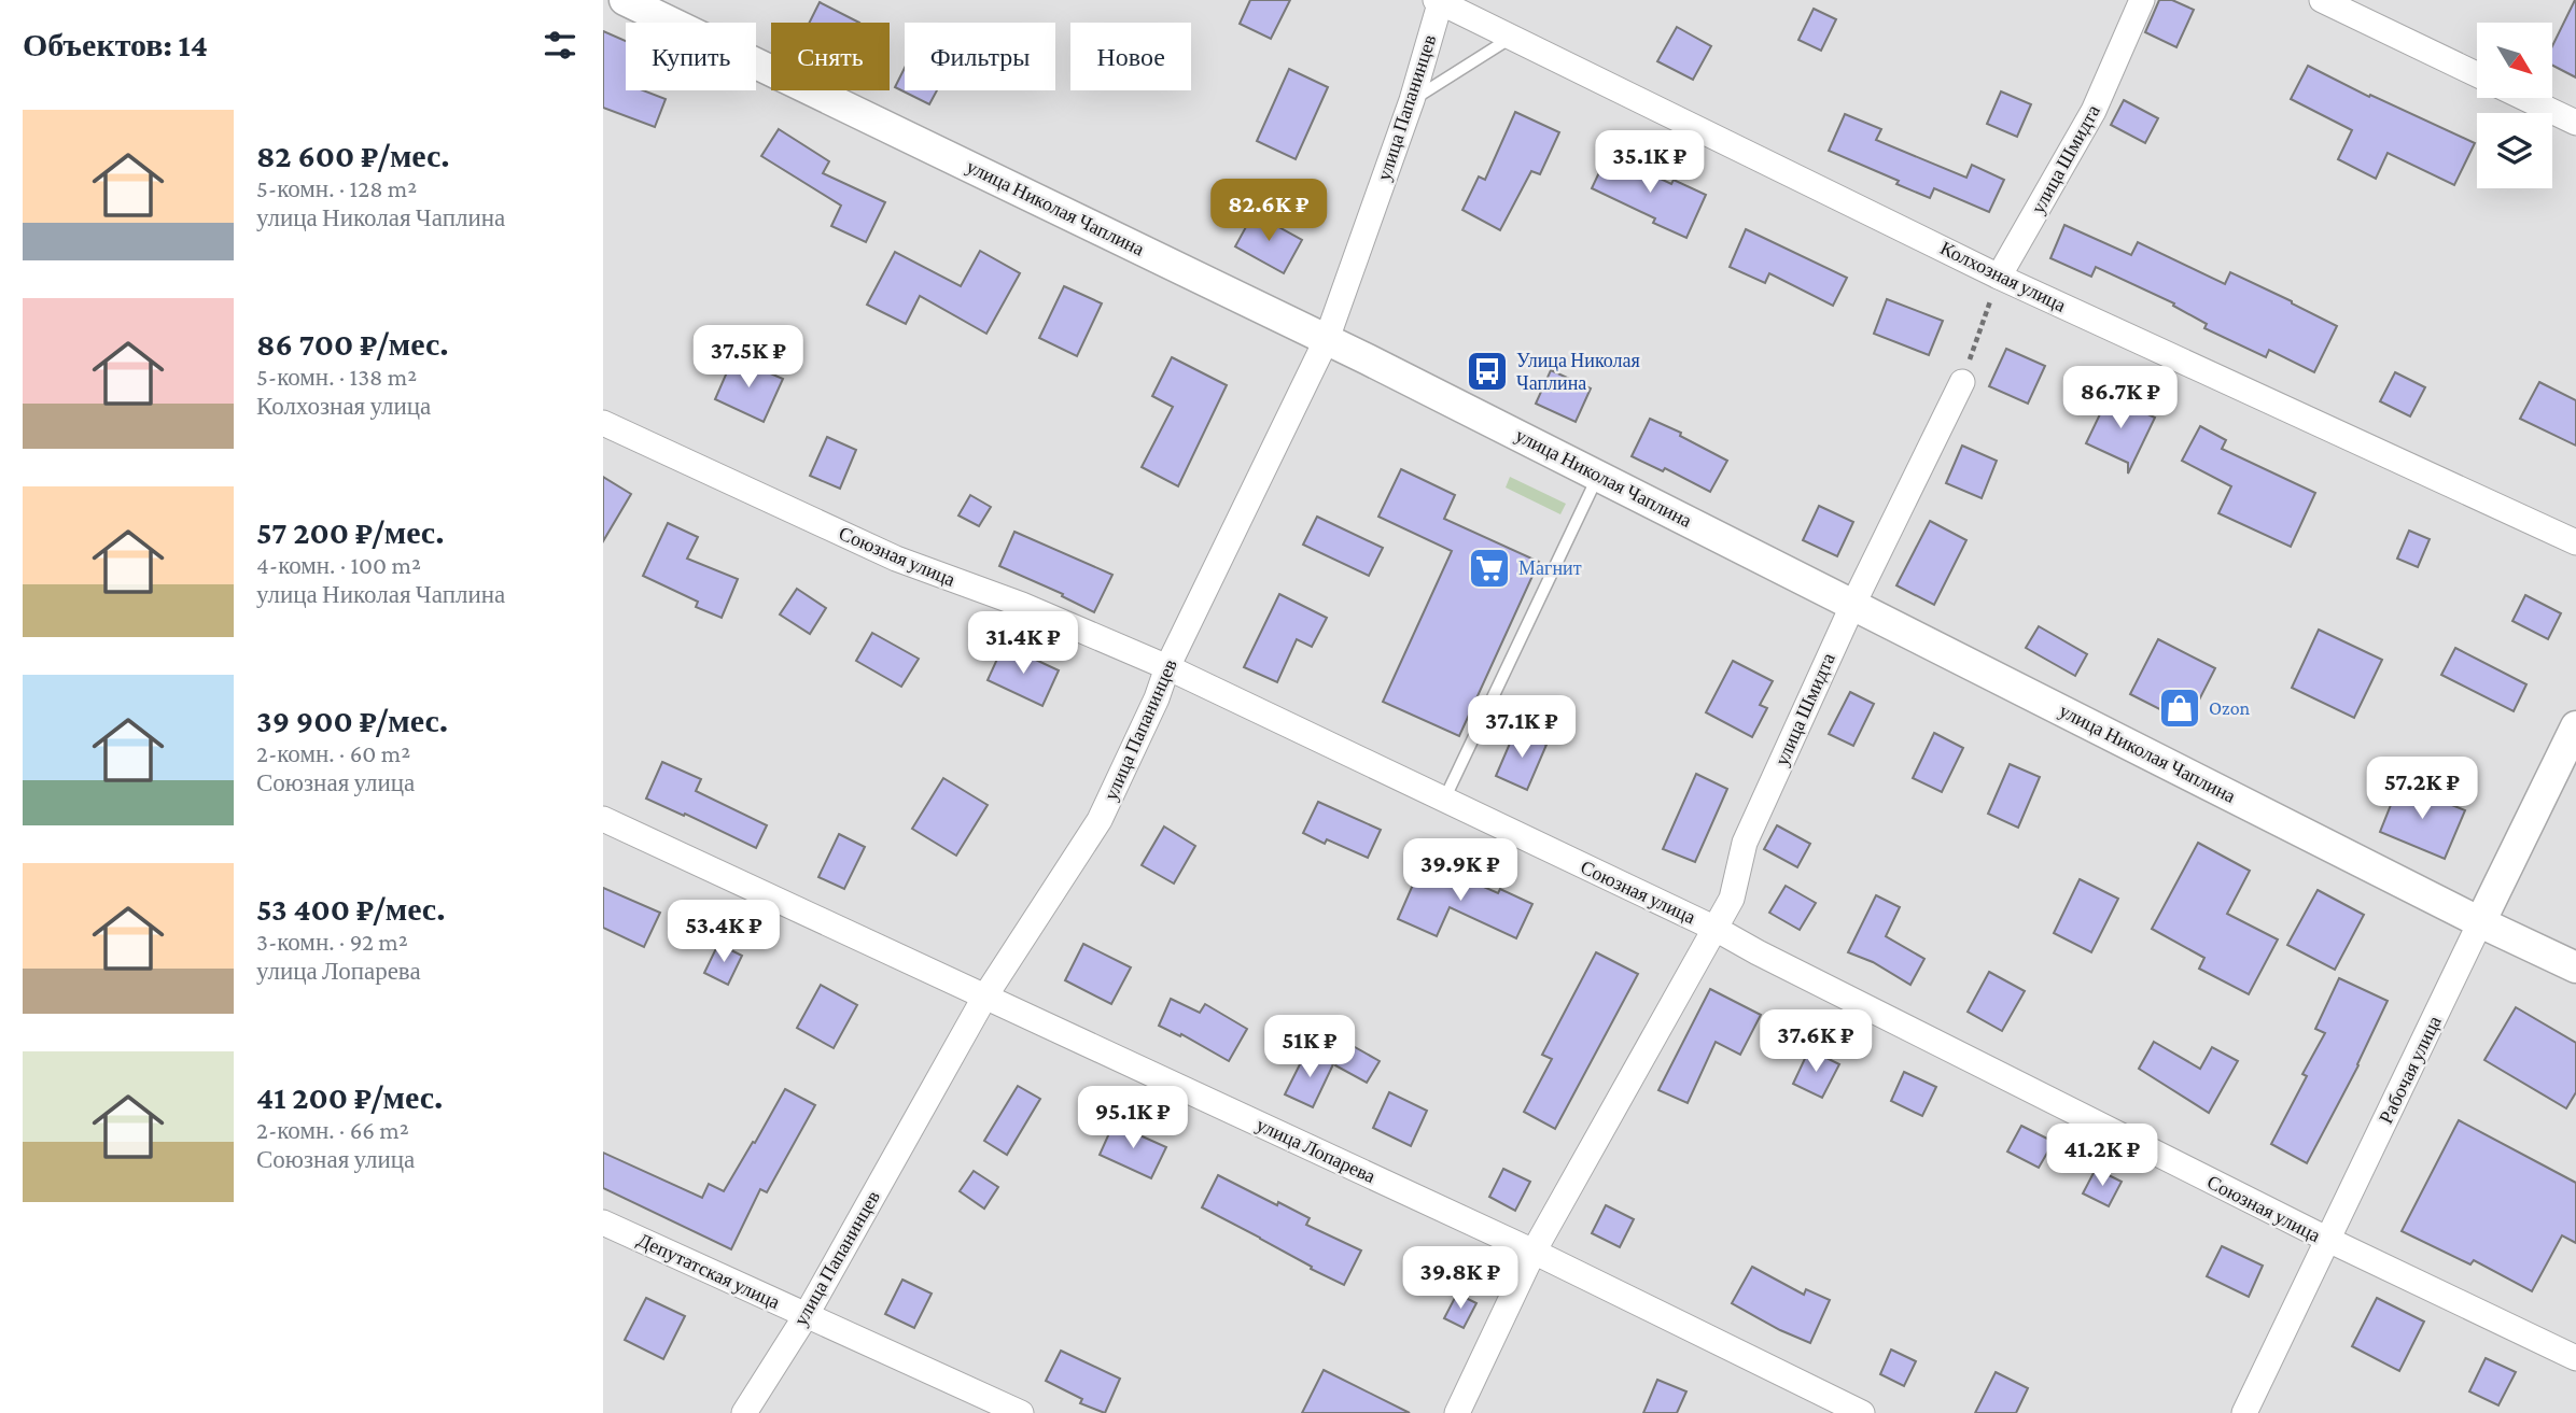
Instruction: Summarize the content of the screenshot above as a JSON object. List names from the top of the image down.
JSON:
{
  "streets": {
    "street": [
      "улица Папанинцев",
      "улица Шмидта",
      "улица Николая Чаплина",
      "Колхозная улица",
      "Союзная улица",
      "Рабочая улица",
      "улица Лопарева",
      "Депутатская улица"
    ]
  },
  "crossings": [
    ["улица Папанинцев", "улица Николая Чаплина"],
    ["улица Папанинцев", "Колхозная улица"],
    ["улица Папанинцев", "Союзная улица"],
    ["улица Папанинцев", "улица Лопарева"],
    ["улица Папанинцев", "Депутатская улица"],
    ["улица Шмидта", "улица Николая Чаплина"],
    ["улица Шмидта", "Колхозная улица"],
    ["улица Шмидта", "Союзная улица"],
    ["улица Шмидта", "улица Лопарева"],
    ["улица Николая Чаплина", "Рабочая улица"],
    ["Союзная улица", "Рабочая улица"]
  ],
  "places": {
    "bus stop": ["Улица Николая Чаплина"],
    "supermarket": ["Магнит"],
    "shop": ["Ozon"]
  },
  "north": "bottom right",
  "page": {
    "heading": "Объектов: 14",
    "chip": [
      "Купить",
      "Снять",
      "Фильтры",
      "Новое"
    ],
    "list": [
      {
        "name": "82 600 ₽/мес.",
        "note": "5-комн. · 128 m² · улица Николая Чаплина"
      },
      {
        "name": "86 700 ₽/мес.",
        "note": "5-комн. · 138 m² · Колхозная улица"
      },
      {
        "name": "57 200 ₽/мес.",
        "note": "4-комн. · 100 m² · улица Николая Чаплина"
      },
      {
        "name": "39 900 ₽/мес.",
        "note": "2-комн. · 60 m² · Союзная улица"
      },
      {
        "name": "53 400 ₽/мес.",
        "note": "3-комн. · 92 m² · улица Лопарева"
      },
      {
        "name": "41 200 ₽/мес.",
        "note": "2-комн. · 66 m² · Союзная улица"
      }
    ],
    "price": [
      "35.1K ₽",
      "82.6K ₽",
      "37.5K ₽",
      "86.7K ₽",
      "31.4K ₽",
      "37.1K ₽",
      "57.2K ₽",
      "39.9K ₽",
      "53.4K ₽",
      "37.6K ₽",
      "51K ₽",
      "95.1K ₽",
      "41.2K ₽",
      "39.8K ₽"
    ]
  }
}
